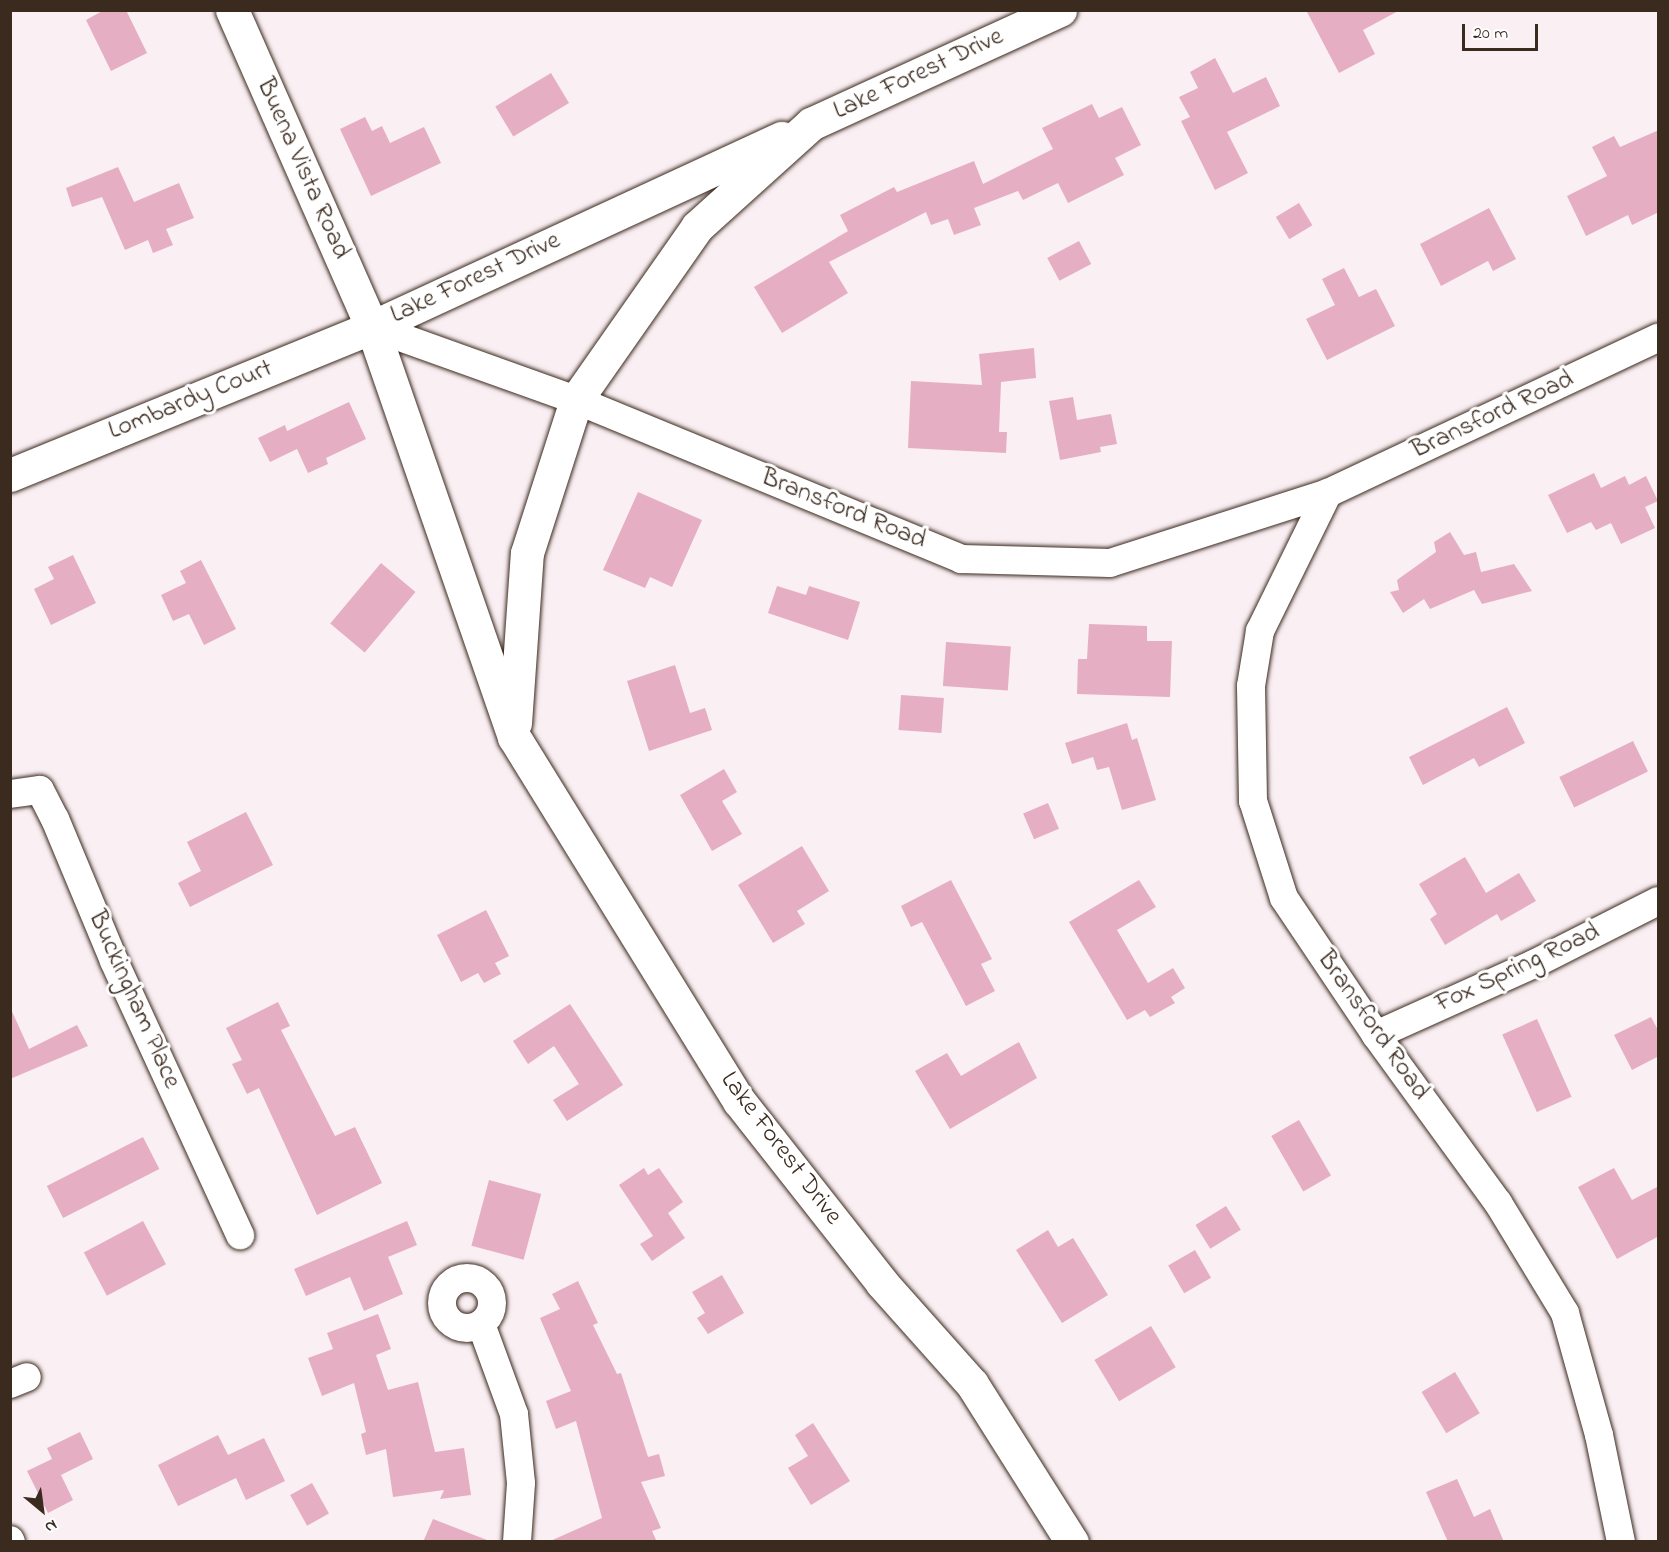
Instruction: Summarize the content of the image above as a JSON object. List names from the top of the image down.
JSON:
{
  "streets": {
    "street": [
      "Lake Forest Drive",
      "Buena Vista Road",
      "Lombardy Court",
      "Bransford Road",
      "Fox Spring Road",
      "Buckingham Place"
    ]
  },
  "crossings": [
    ["Lake Forest Drive", "Buena Vista Road"],
    ["Lake Forest Drive", "Lombardy Court"],
    ["Lake Forest Drive", "Bransford Road"],
    ["Buena Vista Road", "Lombardy Court"],
    ["Buena Vista Road", "Bransford Road"],
    ["Lombardy Court", "Bransford Road"],
    ["Bransford Road", "Fox Spring Road"]
  ],
  "scale_bar": "20 m",
  "north": "bottom right"
}
